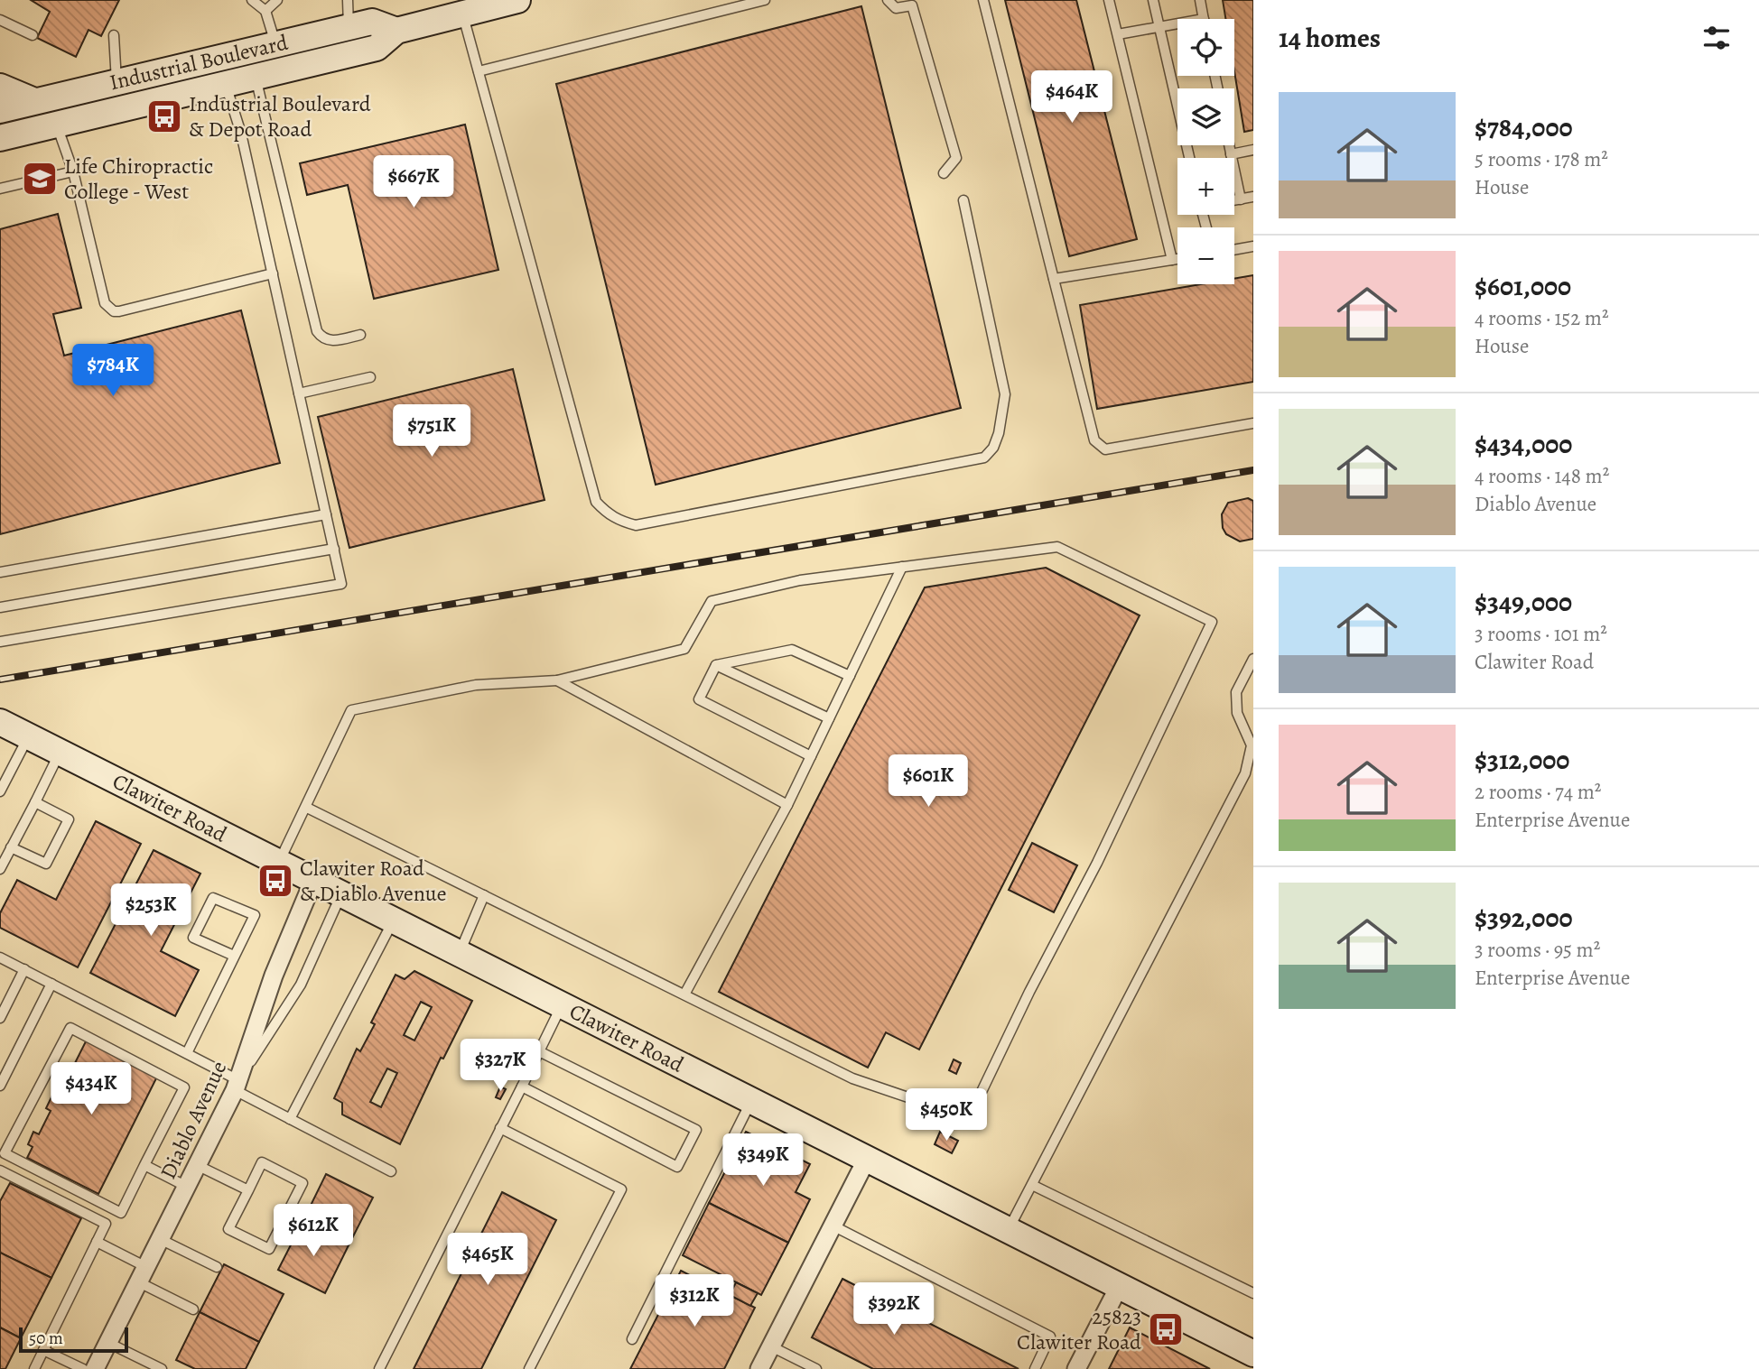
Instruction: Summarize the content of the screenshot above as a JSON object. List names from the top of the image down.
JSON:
{
  "streets": {
    "street": ["Industrial Boulevard", "Clawiter Road", "Diablo Avenue"]
  },
  "crossings": [
    ["Clawiter Road", "Diablo Avenue"]
  ],
  "places": {
    "bus stop": ["Industrial Boulevard & Depot Road", "Clawiter Road & Diablo Avenue", "25823 Clawiter Road"],
    "school or university": ["Life Chiropractic College - West"]
  },
  "scale_bar": "50 m",
  "page": {
    "heading": "14 homes",
    "map_buttons": ["+", "−"],
    "price": [
      "$464K",
      "$667K",
      "$784K",
      "$751K",
      "$601K",
      "$253K",
      "$327K",
      "$434K",
      "$450K",
      "$349K",
      "$612K",
      "$465K",
      "$312K",
      "$392K"
    ],
    "list": [
      {
        "name": "$784,000",
        "note": "5 rooms · 178 m² · House"
      },
      {
        "name": "$601,000",
        "note": "4 rooms · 152 m² · House"
      },
      {
        "name": "$434,000",
        "note": "4 rooms · 148 m² · Diablo Avenue"
      },
      {
        "name": "$349,000",
        "note": "3 rooms · 101 m² · Clawiter Road"
      },
      {
        "name": "$312,000",
        "note": "2 rooms · 74 m² · Enterprise Avenue"
      },
      {
        "name": "$392,000",
        "note": "3 rooms · 95 m² · Enterprise Avenue"
      }
    ],
    "scale": "50 m"
  }
}
